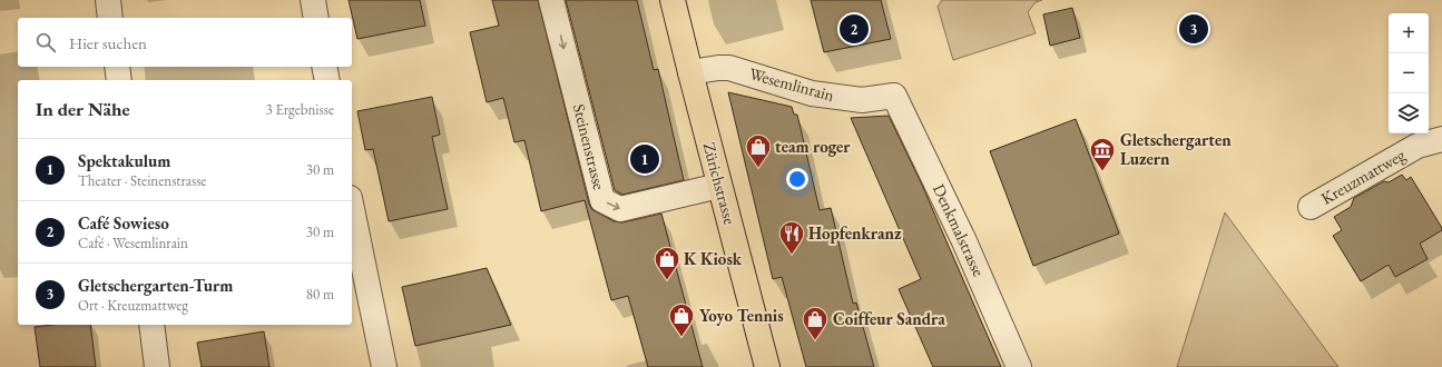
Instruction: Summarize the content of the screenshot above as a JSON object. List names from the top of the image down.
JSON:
{
  "streets": {
    "main road": ["Zürichstrasse"],
    "street": [
      "Wesemlinrain",
      "Steinenstrasse",
      "Kreuzmattweg",
      "Denkmalstrasse"
    ]
  },
  "crossings": [
    ["Wesemlinrain", "Zürichstrasse"],
    ["Wesemlinrain", "Denkmalstrasse"],
    ["Steinenstrasse", "Zürichstrasse"]
  ],
  "places": {
    "shop": [
      "team roger",
      "K Kiosk",
      "Yoyo Tennis",
      "Coiffeur Sandra"
    ],
    "museum": ["Gletschergarten Luzern"],
    "restaurant": ["Hopfenkranz"]
  },
  "page": {
    "pins": ["2", "3", "1"],
    "map_buttons": ["+", "−"],
    "search": "Hier suchen",
    "heading": ["In der Nähe", "3 Ergebnisse"],
    "list": [
      {
        "mark": "1",
        "name": "Spektakulum",
        "note": "Theater · Steinenstrasse",
        "value": "30 m"
      },
      {
        "mark": "2",
        "name": "Café Sowieso",
        "note": "Café · Wesemlinrain",
        "value": "30 m"
      },
      {
        "mark": "3",
        "name": "Gletschergarten-Turm",
        "note": "Ort · Kreuzmattweg",
        "value": "80 m"
      }
    ]
  }
}
